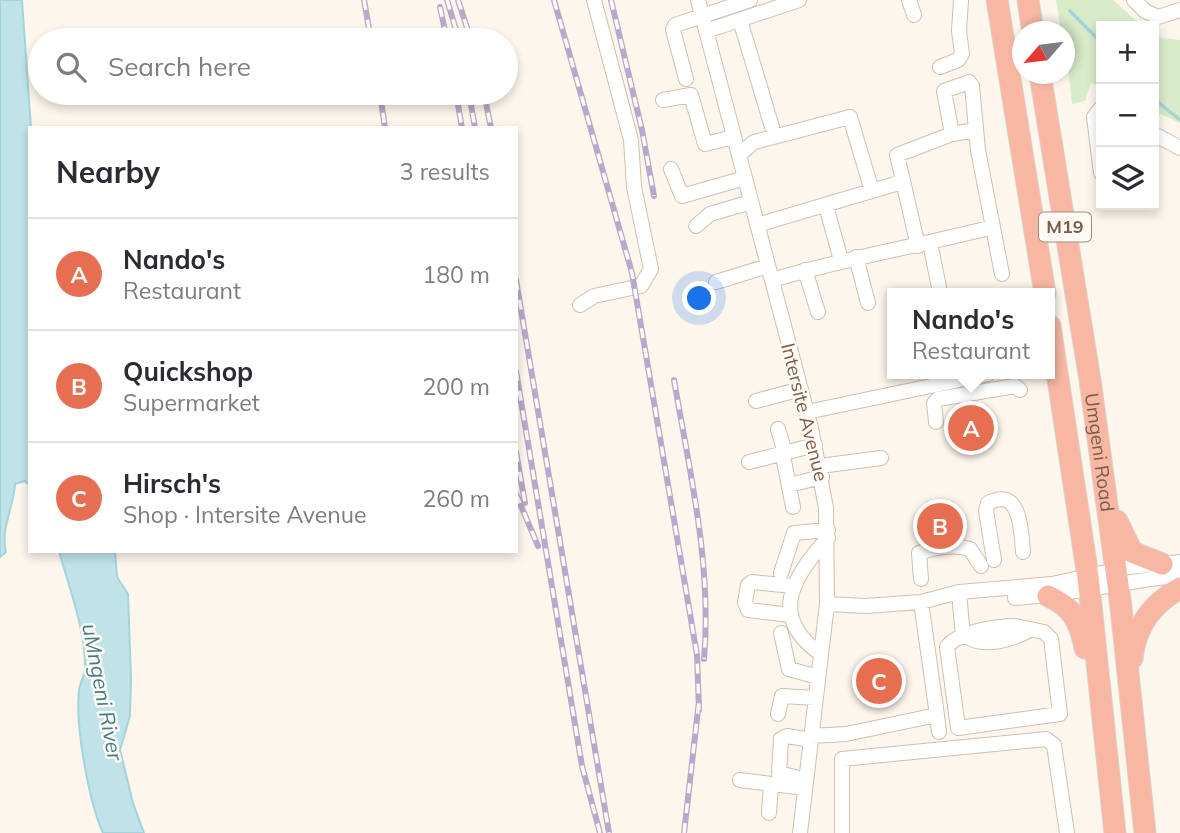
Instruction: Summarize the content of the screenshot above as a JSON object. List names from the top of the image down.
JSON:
{
  "streets": {
    "highway": ["M19", "Umgeni Road"],
    "street": ["Intersite Avenue"]
  },
  "water": ["uMngeni River"],
  "north": "bottom left",
  "page": {
    "map_buttons": ["+", "−"],
    "search": "Search here",
    "heading": ["Nearby", "3 results"],
    "list": [
      {
        "mark": "A",
        "name": "Nando's",
        "note": "Restaurant",
        "value": "180 m"
      },
      {
        "mark": "B",
        "name": "Quickshop",
        "note": "Supermarket",
        "value": "200 m"
      },
      {
        "mark": "C",
        "name": "Hirsch's",
        "note": "Shop · Intersite Avenue",
        "value": "260 m"
      }
    ],
    "popup": ["Nando's", "Restaurant"],
    "pins": ["A", "B", "C"]
  }
}
